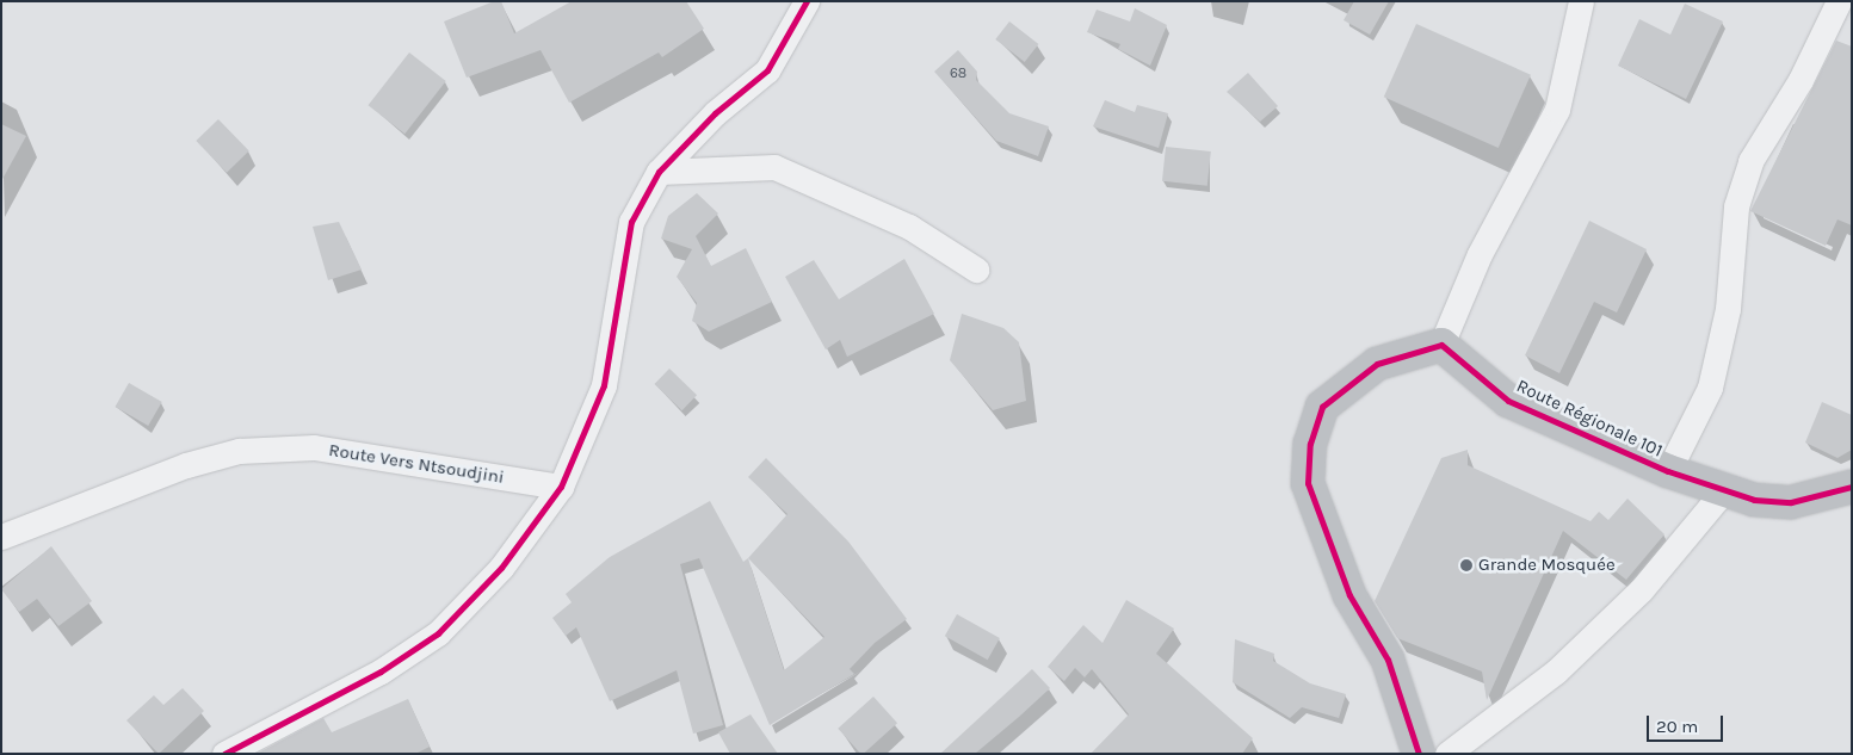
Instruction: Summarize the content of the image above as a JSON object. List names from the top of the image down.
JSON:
{
  "streets": {
    "street": ["Route Régionale 101", "Route Vers Ntsoudjini"]
  },
  "places": ["Grande Mosquée"],
  "house_numbers": ["68"],
  "scale_bar": "20 m"
}
